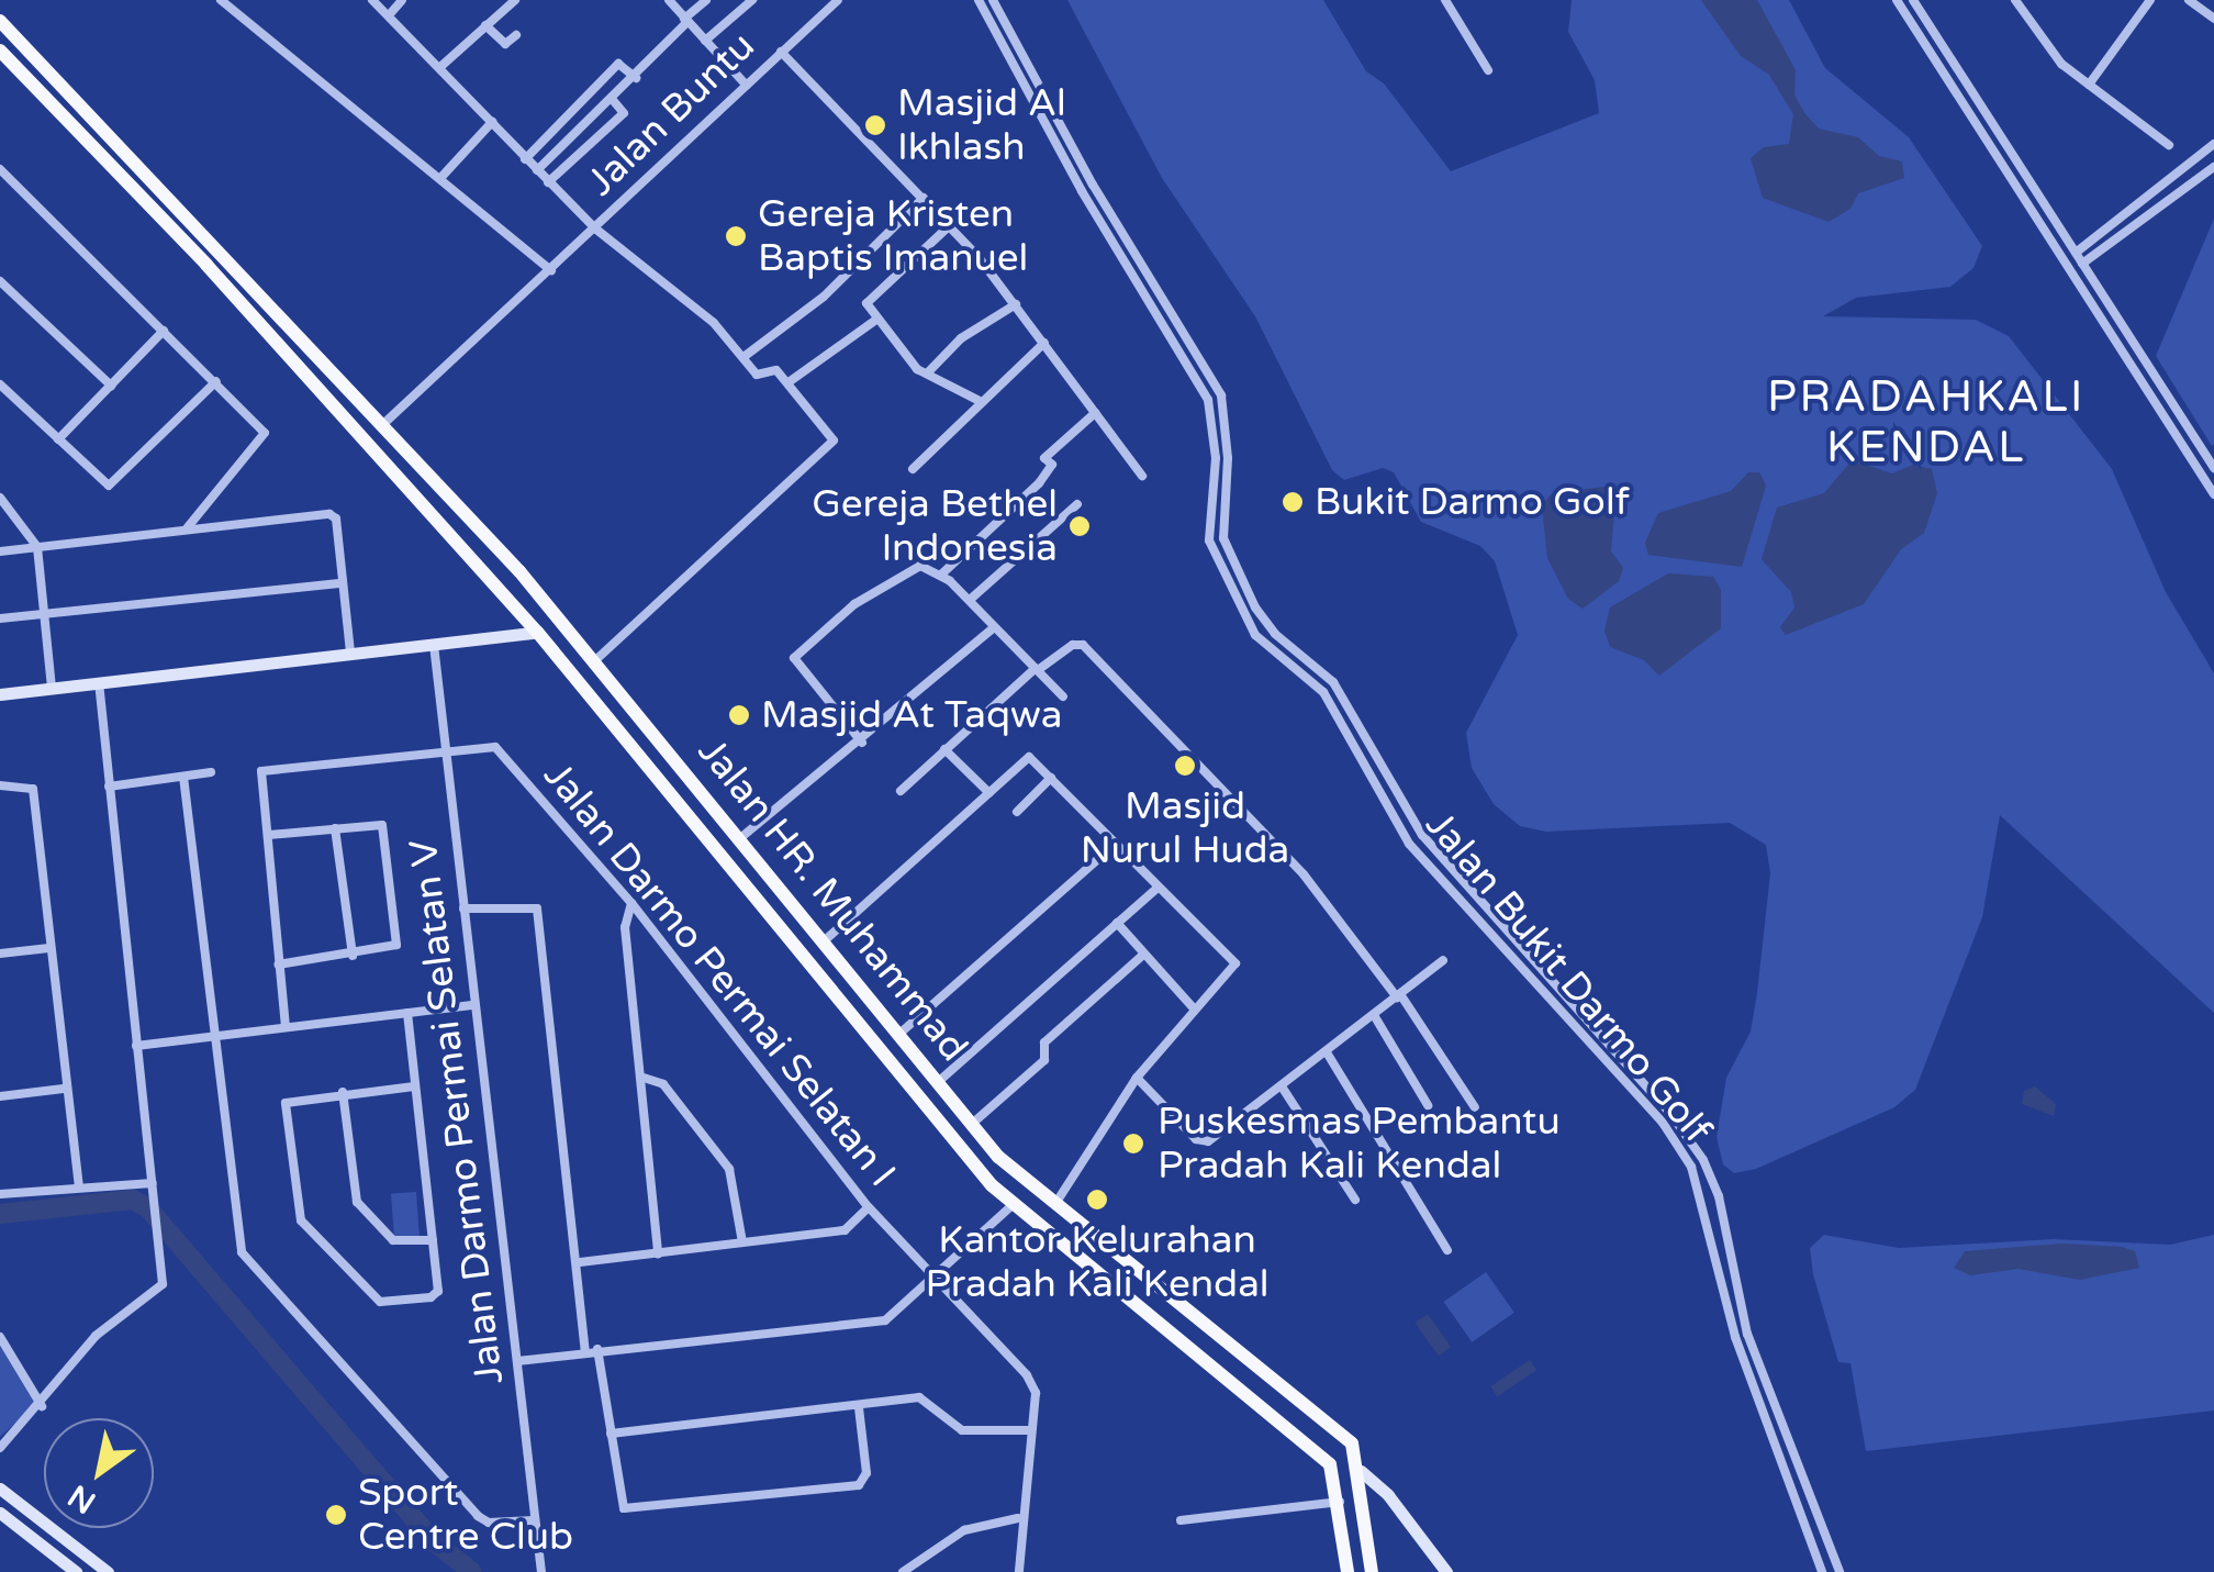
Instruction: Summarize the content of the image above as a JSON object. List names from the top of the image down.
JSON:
{
  "streets": {
    "main road": ["Jalan HR. Muhammad"],
    "street": [
      "Jalan Buntu",
      "Jalan Darmo Permai Selatan I",
      "Jalan Bukit Darmo Golf",
      "Jalan Darmo Permai Selatan V"
    ]
  },
  "crossings": [
    ["Jalan Buntu", "Jalan HR. Muhammad"],
    ["Jalan Darmo Permai Selatan I", "Jalan Darmo Permai Selatan V"]
  ],
  "districts": ["PRADAHKALI KENDAL"],
  "places": [
    "Masjid Al Ikhlash",
    "Gereja Kristen Baptis Imanuel",
    "Bukit Darmo Golf",
    "Gereja Bethel Indonesia",
    "Masjid At Taqwa",
    "Masjid Nurul Huda",
    "Puskesmas Pembantu Pradah Kali Kendal",
    "Kantor Kelurahan Pradah Kali Kendal",
    "Sport Centre Club"
  ],
  "north": "bottom left"
}
